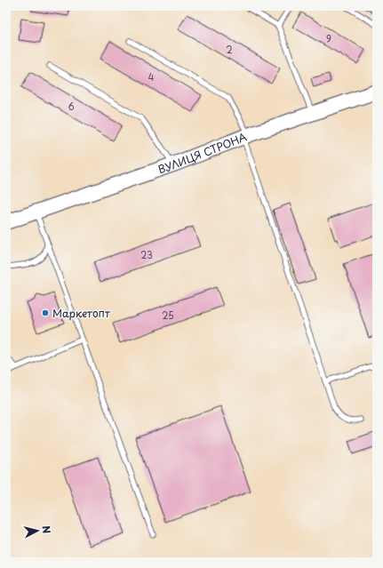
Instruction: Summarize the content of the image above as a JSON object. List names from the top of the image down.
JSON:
{
  "streets": {
    "street": ["ВУЛИЦЯ СТРОНА"]
  },
  "places": ["Маркетопт"],
  "house_numbers": [
    "9",
    "2",
    "4",
    "6",
    "23",
    "25"
  ],
  "north": "right"
}
